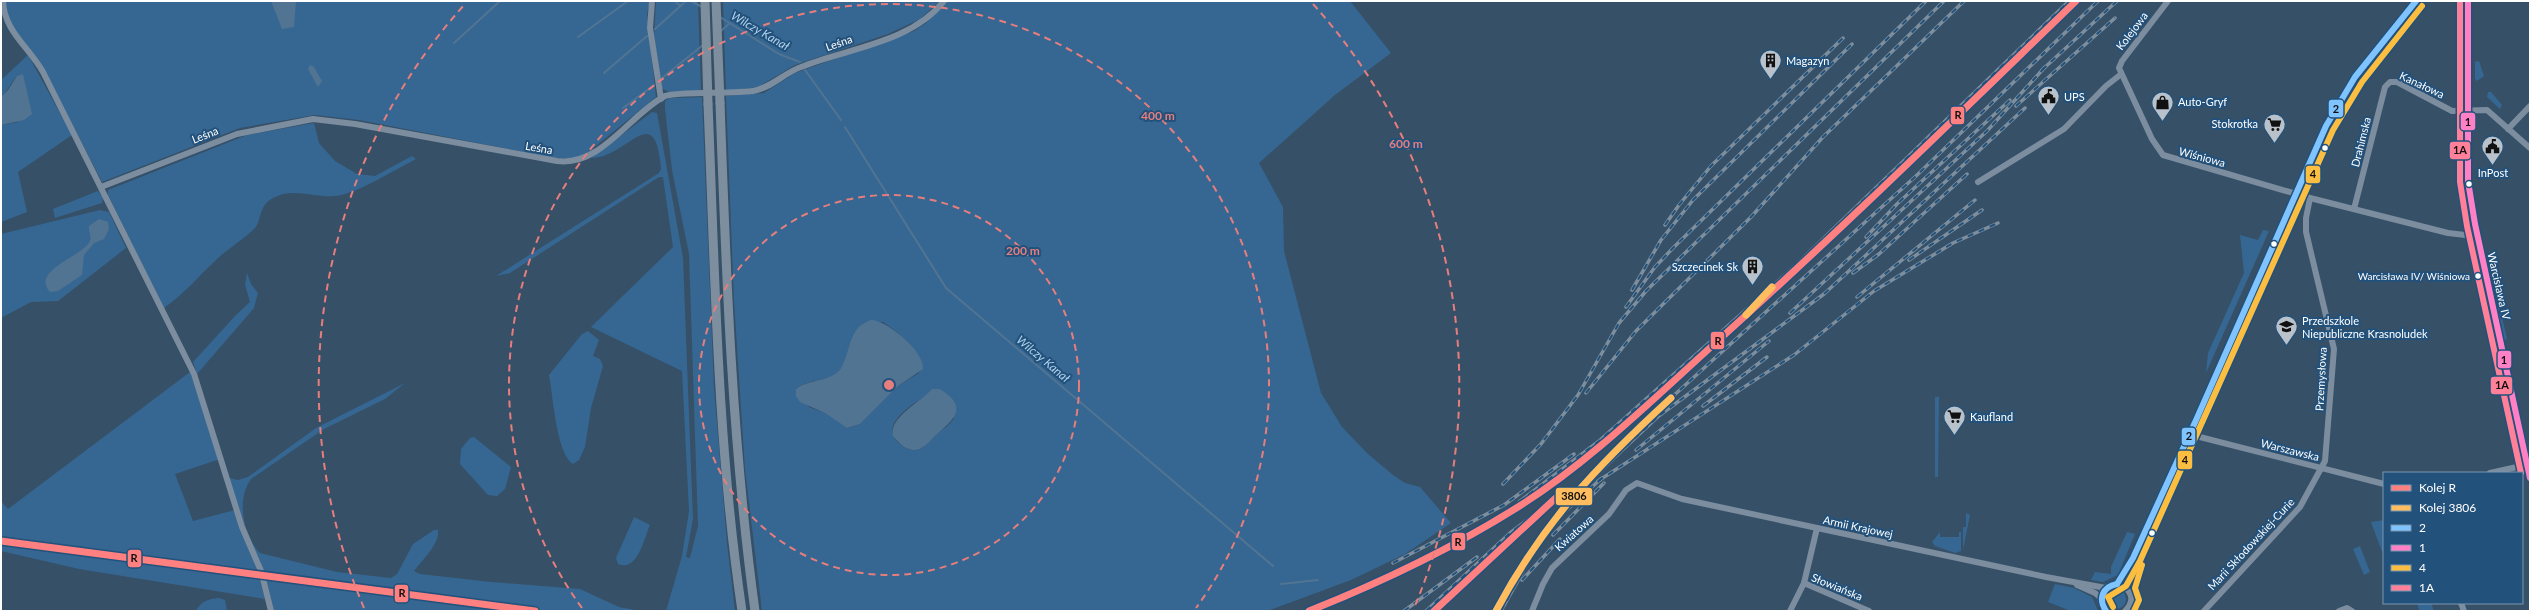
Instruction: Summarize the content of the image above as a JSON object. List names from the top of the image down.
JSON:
{
  "streets": {
    "street": [
      "Kolejowa",
      "Leśna",
      "Kanałowa",
      "Drahimska",
      "Wiśniowa",
      "Warcisława IV",
      "Przemysłowa",
      "Warszawska",
      "Armii Krajowej",
      "Kwiatowa",
      "Marii Skłodowskiej-Curie",
      "Słowiańska"
    ]
  },
  "crossings": [
    ["Kolejowa", "Wiśniowa"],
    ["Kanałowa", "Drahimska"],
    ["Kanałowa", "Warcisława IV"],
    ["Drahimska", "Wiśniowa"],
    ["Wiśniowa", "Warcisława IV"],
    ["Wiśniowa", "Przemysłowa"],
    ["Przemysłowa", "Warszawska"],
    ["Przemysłowa", "Marii Skłodowskiej-Curie"],
    ["Warszawska", "Marii Skłodowskiej-Curie"],
    ["Armii Krajowej", "Kwiatowa"]
  ],
  "water": ["Wilczy Kanał"],
  "places": {
    "building": ["Magazyn", "Szczecinek Sk"],
    "public building": ["UPS", "InPost"],
    "shop": ["Auto-Gryf"],
    "supermarket": ["Stokrotka", "Kaufland"],
    "other": ["Warcisława IV/ Wiśniowa"],
    "school or university": ["Przedszkole Niepubliczne Krasnoludek"]
  },
  "lines": [
    "rail line R",
    "transit line 2",
    "transit line 1",
    "transit line 1A",
    "transit line 4",
    "rail line 3806"
  ],
  "legend": [
    "Kolej R",
    "Kolej 3806",
    "2",
    "1",
    "4",
    "1A"
  ],
  "rings": ["400 m", "600 m", "200 m"]
}
